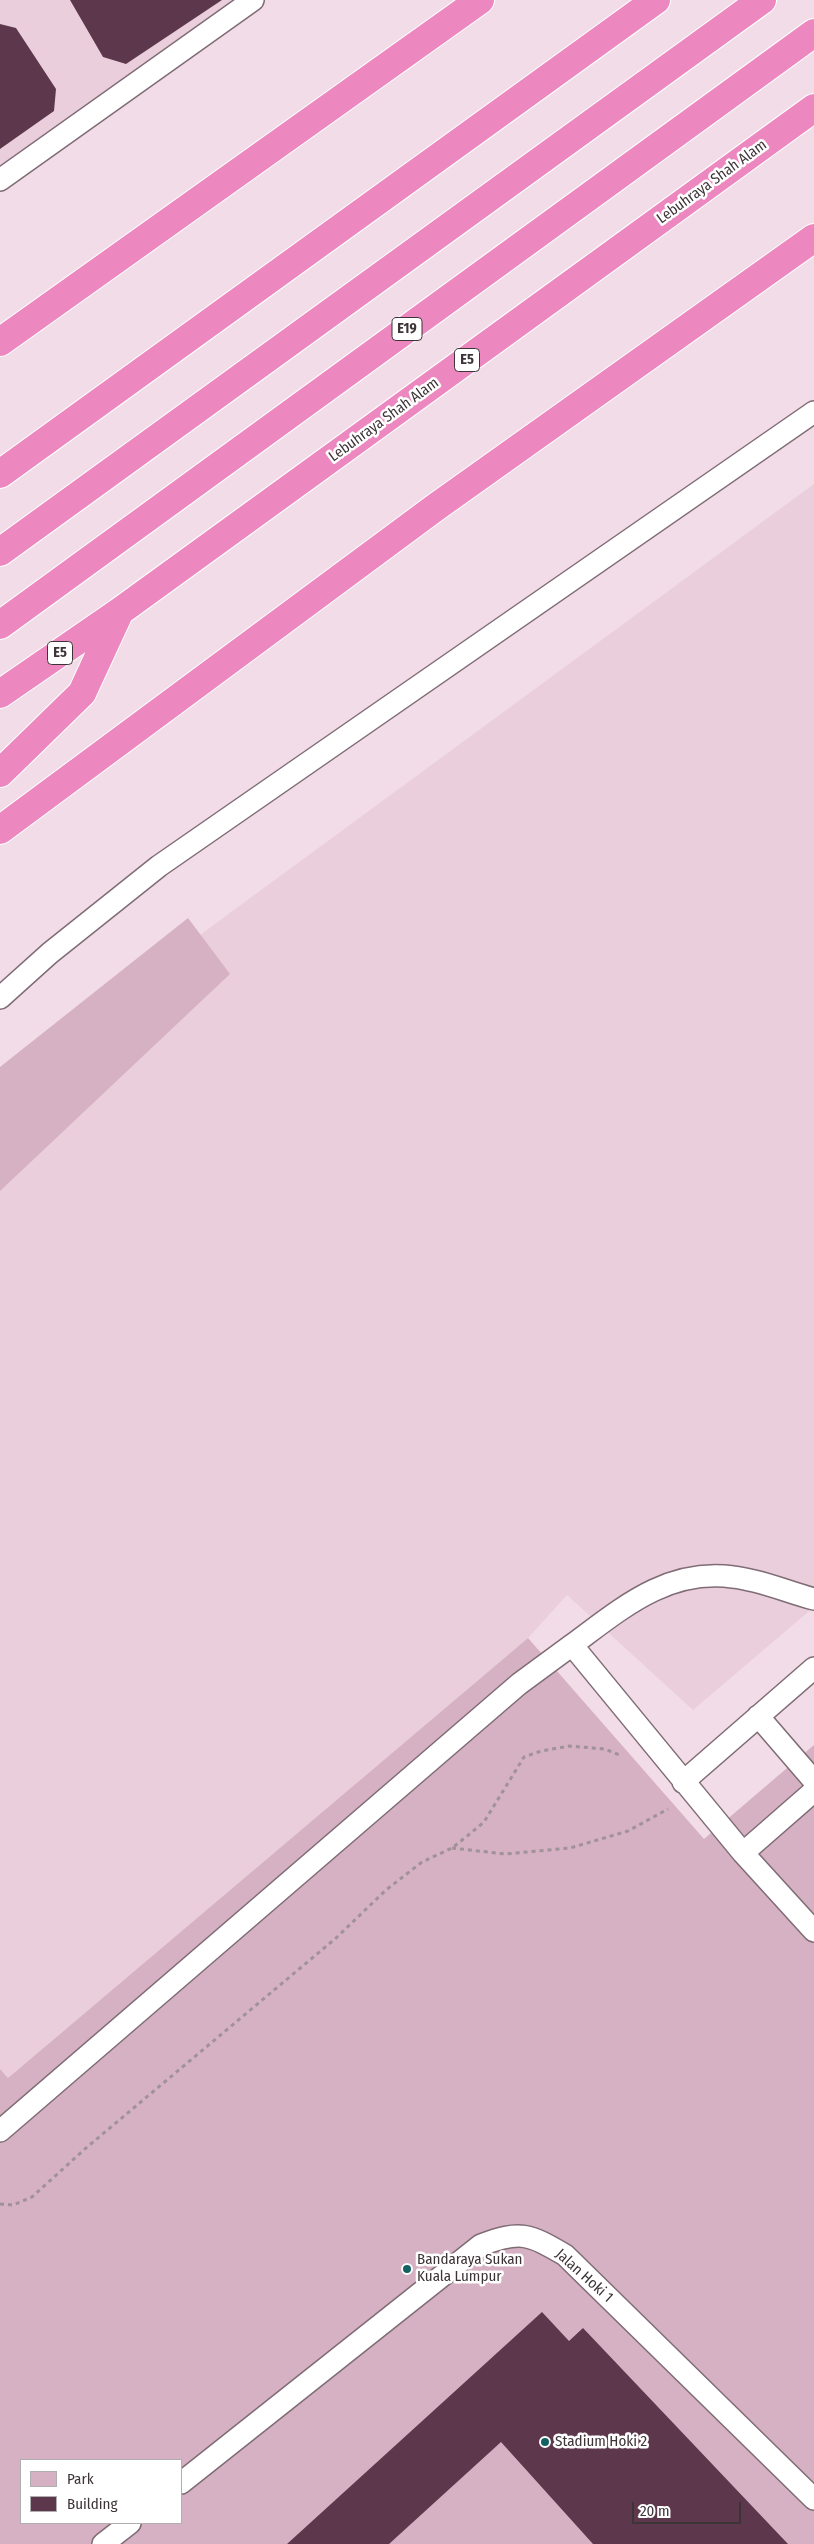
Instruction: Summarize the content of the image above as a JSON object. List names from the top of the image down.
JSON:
{
  "streets": {
    "highway": ["Lebuhraya Shah Alam", "E19", "E5"],
    "lane": ["Jalan Hoki 1"]
  },
  "places": ["Bandaraya Sukan Kuala Lumpur", "Stadium Hoki 2"],
  "legend": ["Park", "Building"],
  "scale_bar": "20 m"
}
